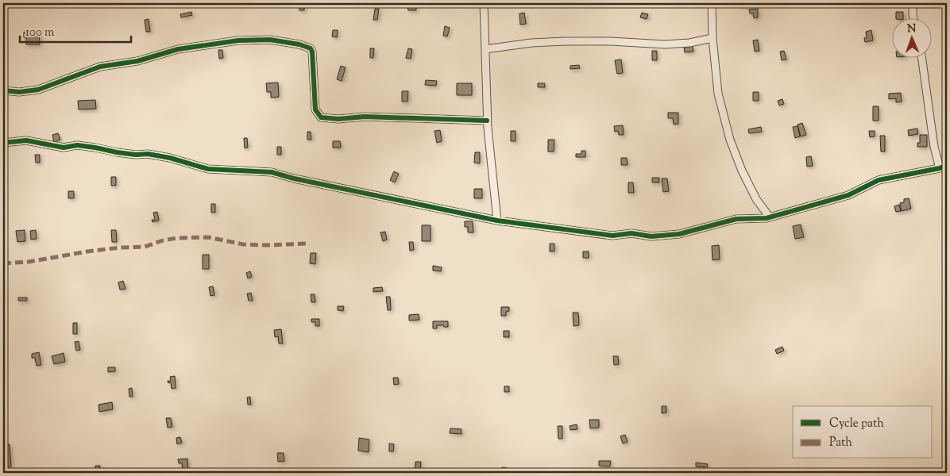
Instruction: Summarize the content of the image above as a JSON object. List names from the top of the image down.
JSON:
{
  "legend": ["Cycle path", "Path"],
  "scale_bar": "100 m",
  "north": "top"
}
